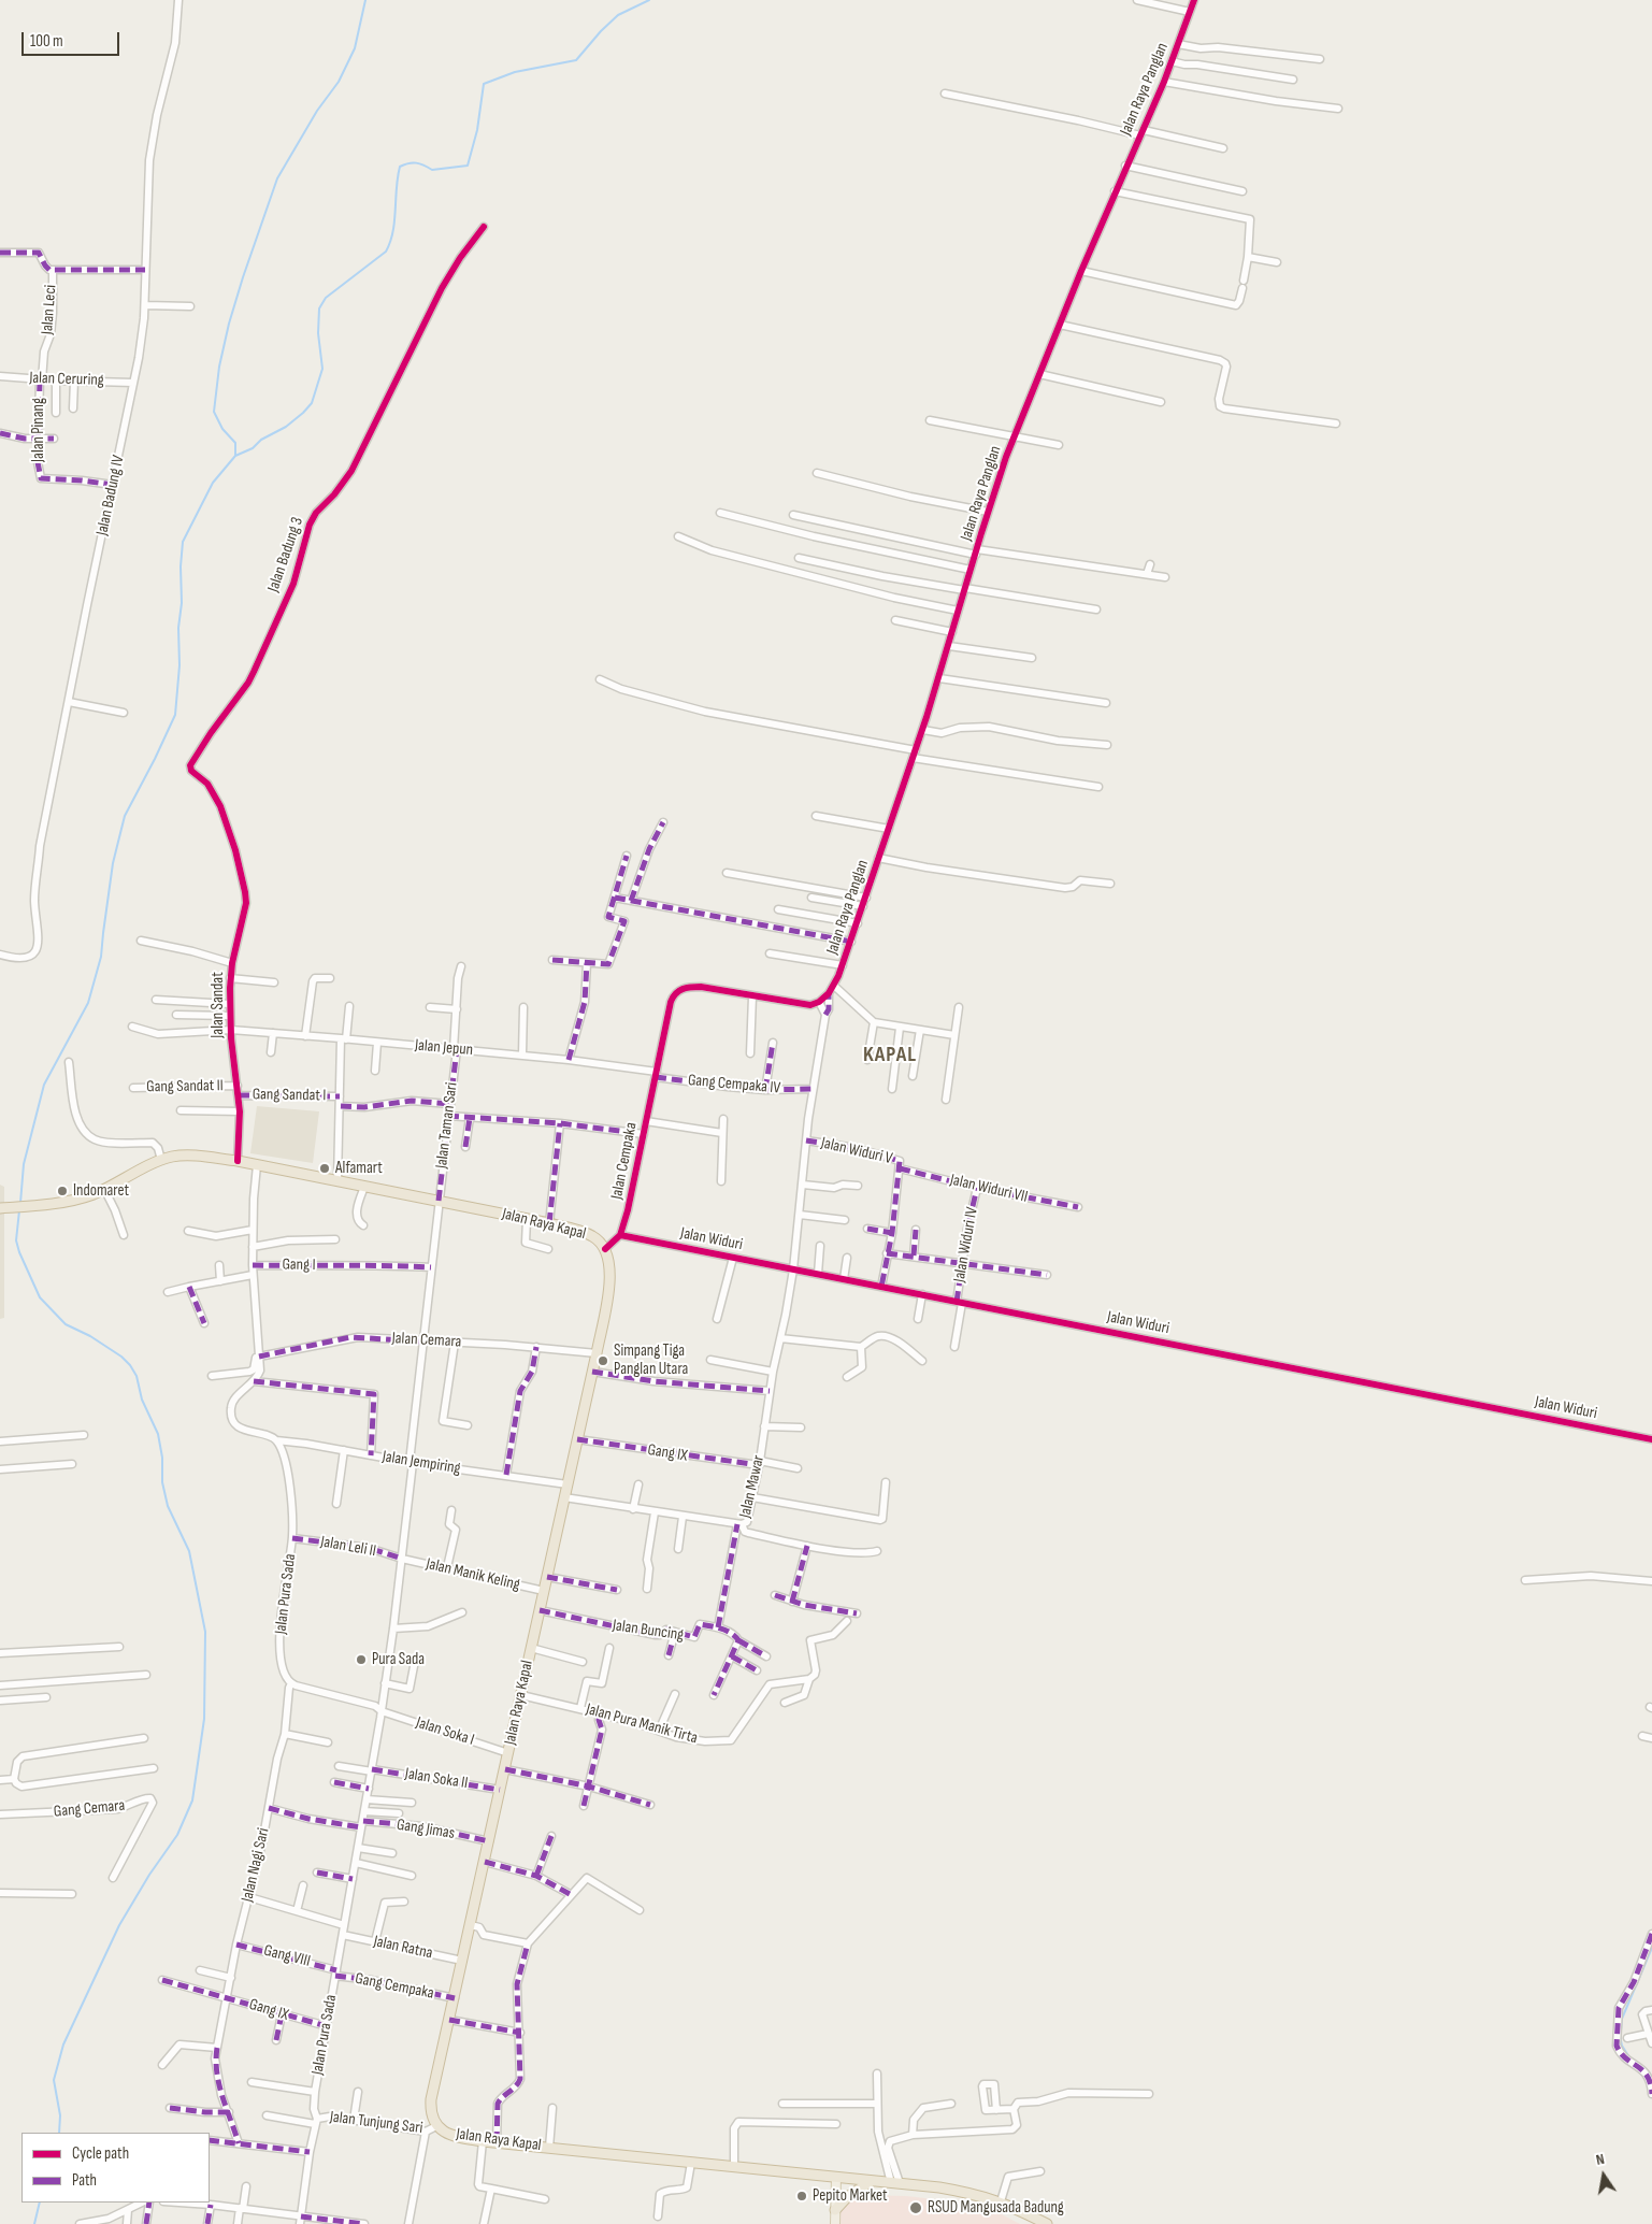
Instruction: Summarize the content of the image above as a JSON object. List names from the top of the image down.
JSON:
{
  "streets": {
    "highway": ["Jalan Raya Kapal"],
    "street": [
      "Jalan Raya Panglan",
      "Jalan Leci",
      "Jalan Ceruring",
      "Jalan Pinang",
      "Jalan Badung IV",
      "Jalan Badung 3",
      "Jalan Sandat",
      "Jalan Jepun",
      "Gang Cempaka IV",
      "Gang Sandat II",
      "Gang Sandat I",
      "Jalan Taman Sari",
      "Jalan Widuri V",
      "Jalan Cempaka",
      "Jalan Widuri VII",
      "Jalan Widuri",
      "Jalan Widuri IV",
      "Gang I",
      "Jalan Cemara",
      "Gang IX",
      "Jalan Jempiring",
      "Jalan Mawar",
      "Jalan Leli II",
      "Jalan Manik Keling",
      "Jalan Pura Sada",
      "Jalan Buncing",
      "Jalan Pura Manik Tirta",
      "Jalan Soka I",
      "Jalan Soka II",
      "Gang Cemara",
      "Gang Jimas",
      "Jalan Nagi Sari",
      "Jalan Ratna",
      "Gang VIII",
      "Gang Cempaka",
      "Jalan Tunjung Sari"
    ]
  },
  "crossings": [
    ["Jalan Raya Panglan", "Jalan Mawar"],
    ["Jalan Leci", "Jalan Ceruring"],
    ["Jalan Leci", "Jalan Pinang"],
    ["Jalan Ceruring", "Jalan Pinang"],
    ["Jalan Ceruring", "Jalan Badung IV"],
    ["Jalan Pinang", "Jalan Badung IV"],
    ["Jalan Badung 3", "Jalan Sandat"],
    ["Jalan Sandat", "Jalan Jepun"],
    ["Jalan Sandat", "Gang Sandat II"],
    ["Jalan Sandat", "Gang Sandat I"],
    ["Jalan Sandat", "Jalan Raya Kapal"],
    ["Jalan Jepun", "Gang Cempaka IV"],
    ["Jalan Jepun", "Jalan Taman Sari"],
    ["Jalan Jepun", "Jalan Cempaka"],
    ["Gang Cempaka IV", "Jalan Cempaka"],
    ["Gang Cempaka IV", "Jalan Mawar"],
    ["Jalan Taman Sari", "Jalan Raya Kapal"],
    ["Jalan Taman Sari", "Gang I"],
    ["Jalan Taman Sari", "Jalan Cemara"],
    ["Jalan Taman Sari", "Jalan Jempiring"],
    ["Jalan Taman Sari", "Jalan Pura Sada"],
    ["Jalan Widuri V", "Jalan Widuri VII"],
    ["Jalan Widuri V", "Jalan Mawar"],
    ["Jalan Cempaka", "Jalan Widuri"],
    ["Jalan Widuri VII", "Jalan Widuri IV"],
    ["Jalan Raya Kapal", "Jalan Cemara"],
    ["Jalan Raya Kapal", "Gang IX"],
    ["Jalan Raya Kapal", "Jalan Jempiring"],
    ["Jalan Raya Kapal", "Jalan Mawar"],
    ["Jalan Raya Kapal", "Jalan Manik Keling"],
    ["Jalan Raya Kapal", "Jalan Buncing"],
    ["Jalan Raya Kapal", "Jalan Pura Manik Tirta"],
    ["Jalan Raya Kapal", "Jalan Soka I"],
    ["Jalan Raya Kapal", "Jalan Soka II"],
    ["Jalan Raya Kapal", "Gang Jimas"],
    ["Jalan Raya Kapal", "Jalan Ratna"],
    ["Jalan Raya Kapal", "Gang Cempaka"],
    ["Jalan Raya Kapal", "Jalan Tunjung Sari"],
    ["Jalan Widuri", "Jalan Widuri IV"],
    ["Jalan Widuri", "Jalan Mawar"],
    ["Gang IX", "Jalan Mawar"],
    ["Gang IX", "Jalan Pura Sada"],
    ["Gang IX", "Jalan Nagi Sari"],
    ["Jalan Jempiring", "Jalan Pura Sada"],
    ["Jalan Leli II", "Jalan Manik Keling"],
    ["Jalan Leli II", "Jalan Pura Sada"],
    ["Jalan Manik Keling", "Jalan Pura Sada"],
    ["Jalan Pura Sada", "Jalan Soka I"],
    ["Jalan Pura Sada", "Jalan Soka II"],
    ["Jalan Pura Sada", "Gang Jimas"],
    ["Jalan Pura Sada", "Jalan Nagi Sari"],
    ["Jalan Pura Sada", "Jalan Ratna"],
    ["Jalan Pura Sada", "Gang VIII"],
    ["Jalan Pura Sada", "Gang Cempaka"],
    ["Jalan Pura Sada", "Jalan Tunjung Sari"],
    ["Gang Jimas", "Jalan Nagi Sari"],
    ["Jalan Nagi Sari", "Gang VIII"],
    ["Gang VIII", "Gang Cempaka"]
  ],
  "districts": ["KAPAL"],
  "places": [
    "Alfamart",
    "Indomaret",
    "Simpang Tiga Panglan Utara",
    "Pura Sada",
    "Pepito Market",
    "RSUD Mangusada Badung"
  ],
  "legend": ["Cycle path", "Path"],
  "scale_bar": "100 m",
  "north": "top"
}
